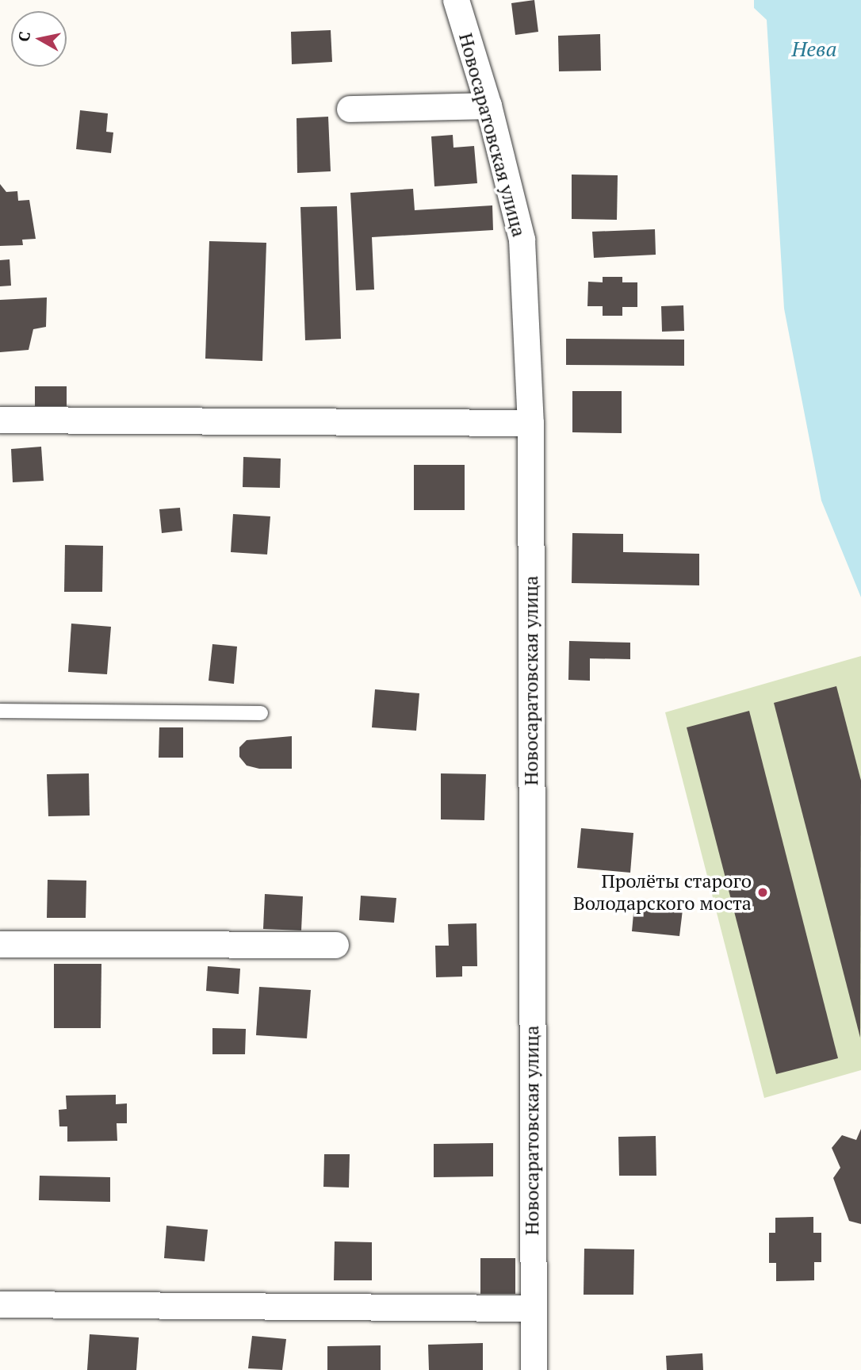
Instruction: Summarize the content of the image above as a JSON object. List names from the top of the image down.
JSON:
{
  "streets": {
    "street": ["Новосаратовская улица"]
  },
  "water": ["Нева"],
  "places": ["Пролёты старого Володарского моста"],
  "north": "left"
}
